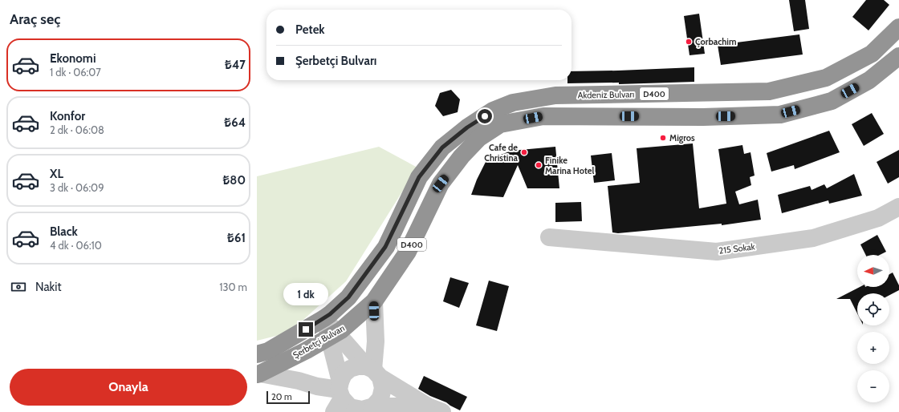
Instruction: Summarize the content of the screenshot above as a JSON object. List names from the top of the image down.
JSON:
{
  "streets": {
    "highway": ["D400", "Akdeniz Bulvarı", "Şerbetçi Bulvarı"],
    "street": ["215 Sokak"]
  },
  "crossings": [
    ["Akdeniz Bulvarı", "Şerbetçi Bulvarı"]
  ],
  "places": [
    "Çorbachim",
    "Migros",
    "Cafe de Christina",
    "Finike Marina Hotel"
  ],
  "scale_bar": "20 m",
  "north": "left",
  "page": {
    "heading": "Araç seç",
    "banner": ["Petek", "Şerbetçi Bulvarı"],
    "list": [
      {
        "name": "Ekonomi",
        "note": "1 dk · 06:07",
        "value": "₺47"
      },
      {
        "name": "Konfor",
        "note": "2 dk · 06:08",
        "value": "₺64"
      },
      {
        "name": "XL",
        "note": "3 dk · 06:09",
        "value": "₺80"
      },
      {
        "name": "Black",
        "note": "4 dk · 06:10",
        "value": "₺61"
      }
    ],
    "map_buttons": ["+", "−"],
    "pay": ["Nakit", "130 m"],
    "bubble": "1 dk",
    "buttons": "Onayla",
    "scale": "20 m"
  }
}
